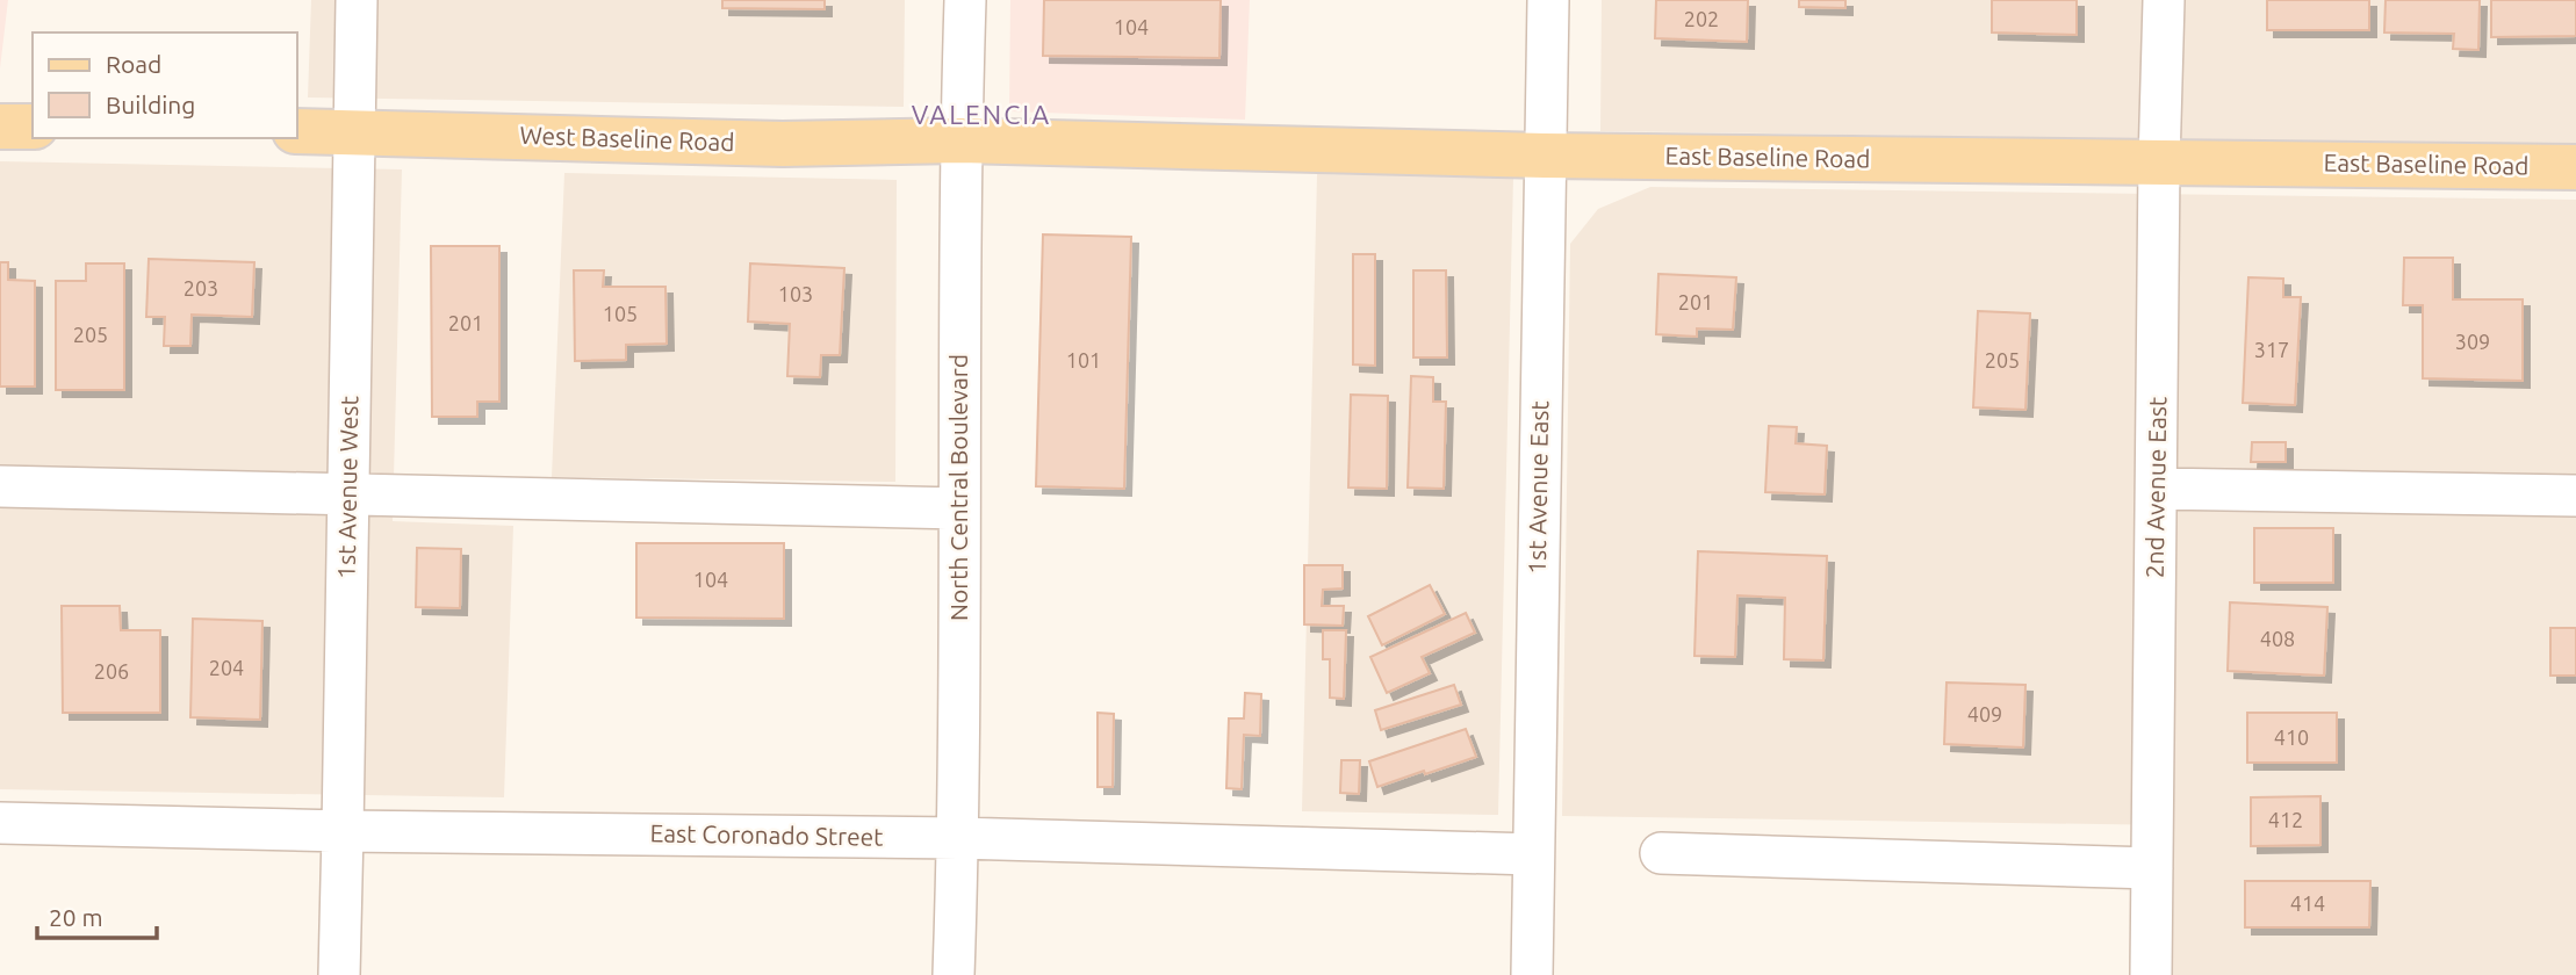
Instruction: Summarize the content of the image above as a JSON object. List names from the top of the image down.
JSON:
{
  "streets": {
    "main road": ["West Baseline Road", "East Baseline Road"],
    "street": [
      "1st Avenue West",
      "North Central Boulevard",
      "1st Avenue East",
      "2nd Avenue East",
      "East Coronado Street"
    ]
  },
  "crossings": [
    ["West Baseline Road", "East Baseline Road"],
    ["West Baseline Road", "1st Avenue West"],
    ["West Baseline Road", "North Central Boulevard"],
    ["East Baseline Road", "North Central Boulevard"],
    ["East Baseline Road", "1st Avenue East"],
    ["East Baseline Road", "2nd Avenue East"],
    ["1st Avenue West", "East Coronado Street"],
    ["North Central Boulevard", "East Coronado Street"],
    ["1st Avenue East", "East Coronado Street"]
  ],
  "districts": ["VALENCIA"],
  "house_numbers": [
    "202",
    "104",
    "203",
    "103",
    "201",
    "105",
    "201",
    "205",
    "309",
    "317",
    "101",
    "205",
    "104",
    "408",
    "204",
    "206",
    "409",
    "410",
    "412",
    "414"
  ],
  "legend": ["Road", "Building"],
  "scale_bar": "20 m"
}
